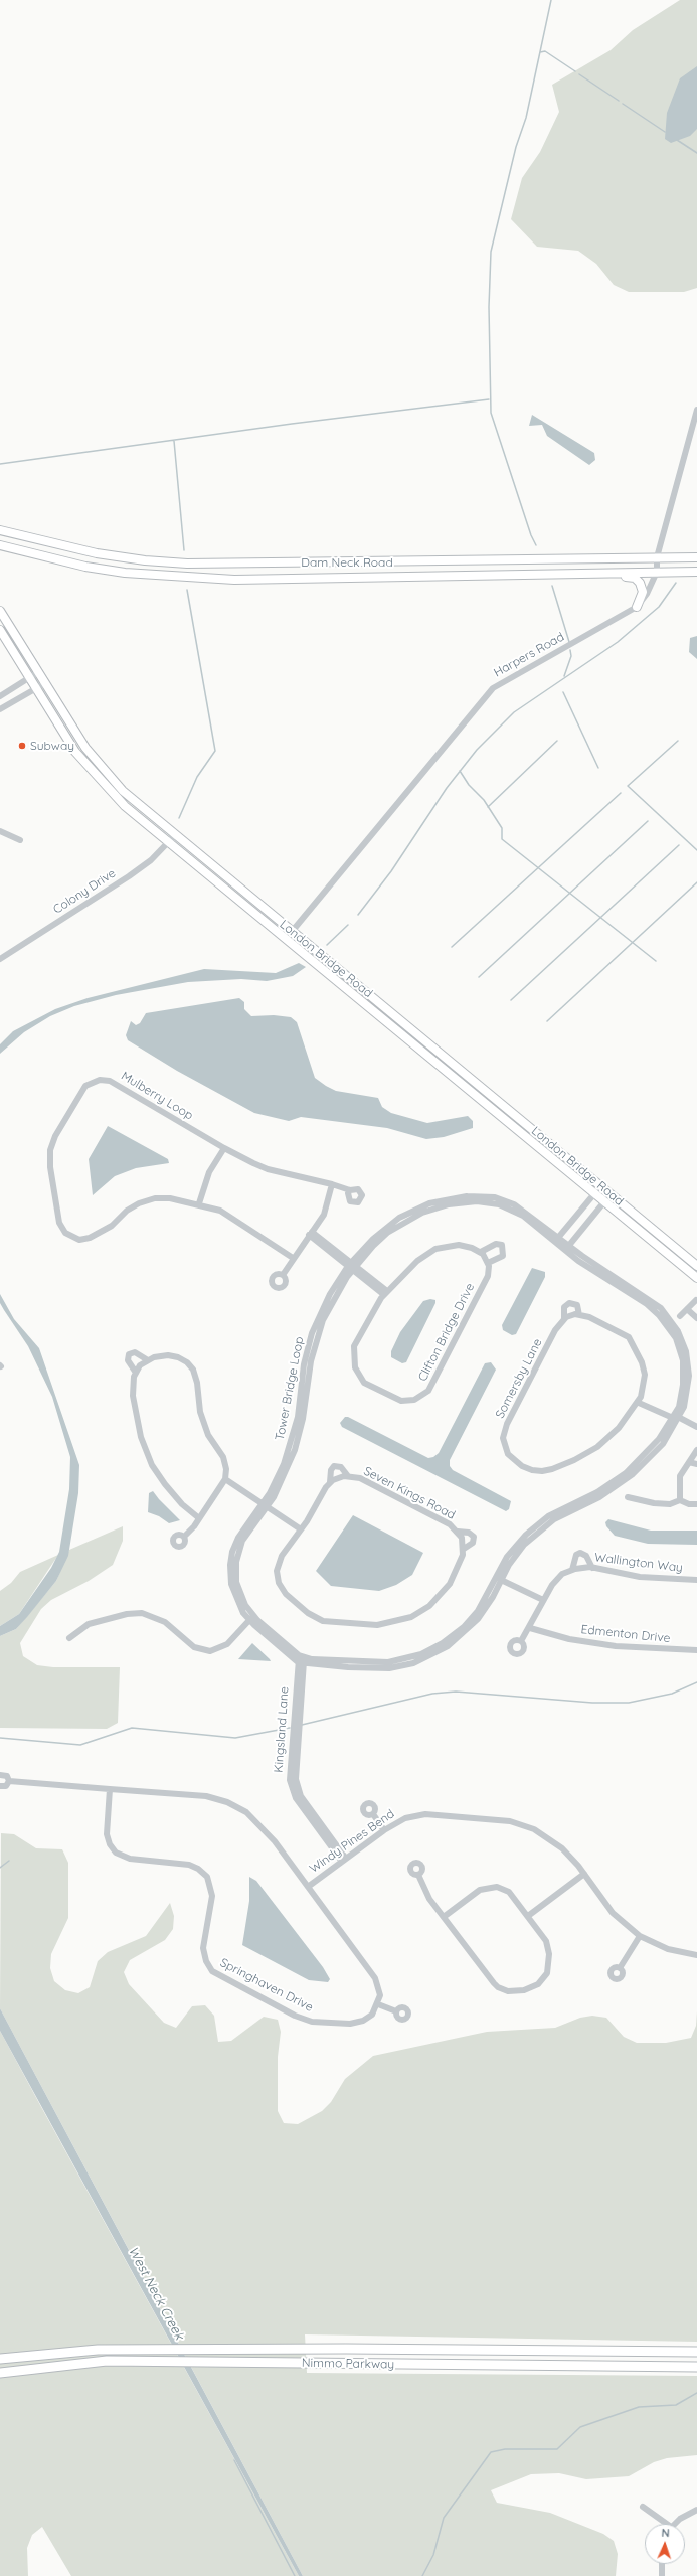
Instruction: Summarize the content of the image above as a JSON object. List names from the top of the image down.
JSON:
{
  "streets": {
    "highway": ["Nimmo Parkway"],
    "main road": ["Dam Neck Road", "London Bridge Road"],
    "street": [
      "Harpers Road",
      "Colony Drive",
      "Mulberry Loop",
      "Clifton Bridge Drive",
      "Somersby Lane",
      "Tower Bridge Loop",
      "Seven Kings Road",
      "Wallington Way",
      "Edmenton Drive",
      "Kingsland Lane",
      "Windy Pines Bend",
      "Springhaven Drive"
    ]
  },
  "crossings": [
    ["Dam Neck Road", "Harpers Road"],
    ["Harpers Road", "London Bridge Road"],
    ["Colony Drive", "London Bridge Road"],
    ["Tower Bridge Loop", "Kingsland Lane"],
    ["Kingsland Lane", "Windy Pines Bend"]
  ],
  "water": ["West Neck Creek"],
  "places": ["Subway"],
  "north": "top"
}
